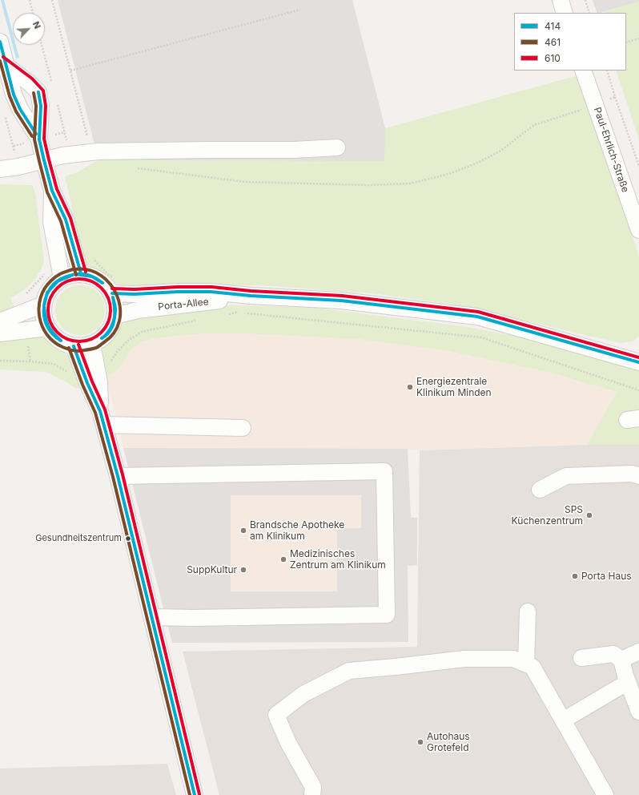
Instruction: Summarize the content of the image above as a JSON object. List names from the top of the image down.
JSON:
{
  "streets": {
    "street": ["Paul-Ehrlich-Straße", "Porta-Allee"]
  },
  "places": [
    "Energiezentrale Klinikum Minden",
    "SPS Küchenzentrum",
    "Brandsche Apotheke am Klinikum",
    "Gesundheitszentrum",
    "Medizinisches Zentrum am Klinikum",
    "SuppKultur",
    "Porta Haus",
    "Autohaus Grotefeld"
  ],
  "lines": ["transit line 414", "transit line 610", "transit line 461"],
  "legend": ["414", "461", "610"],
  "north": "top right"
}
